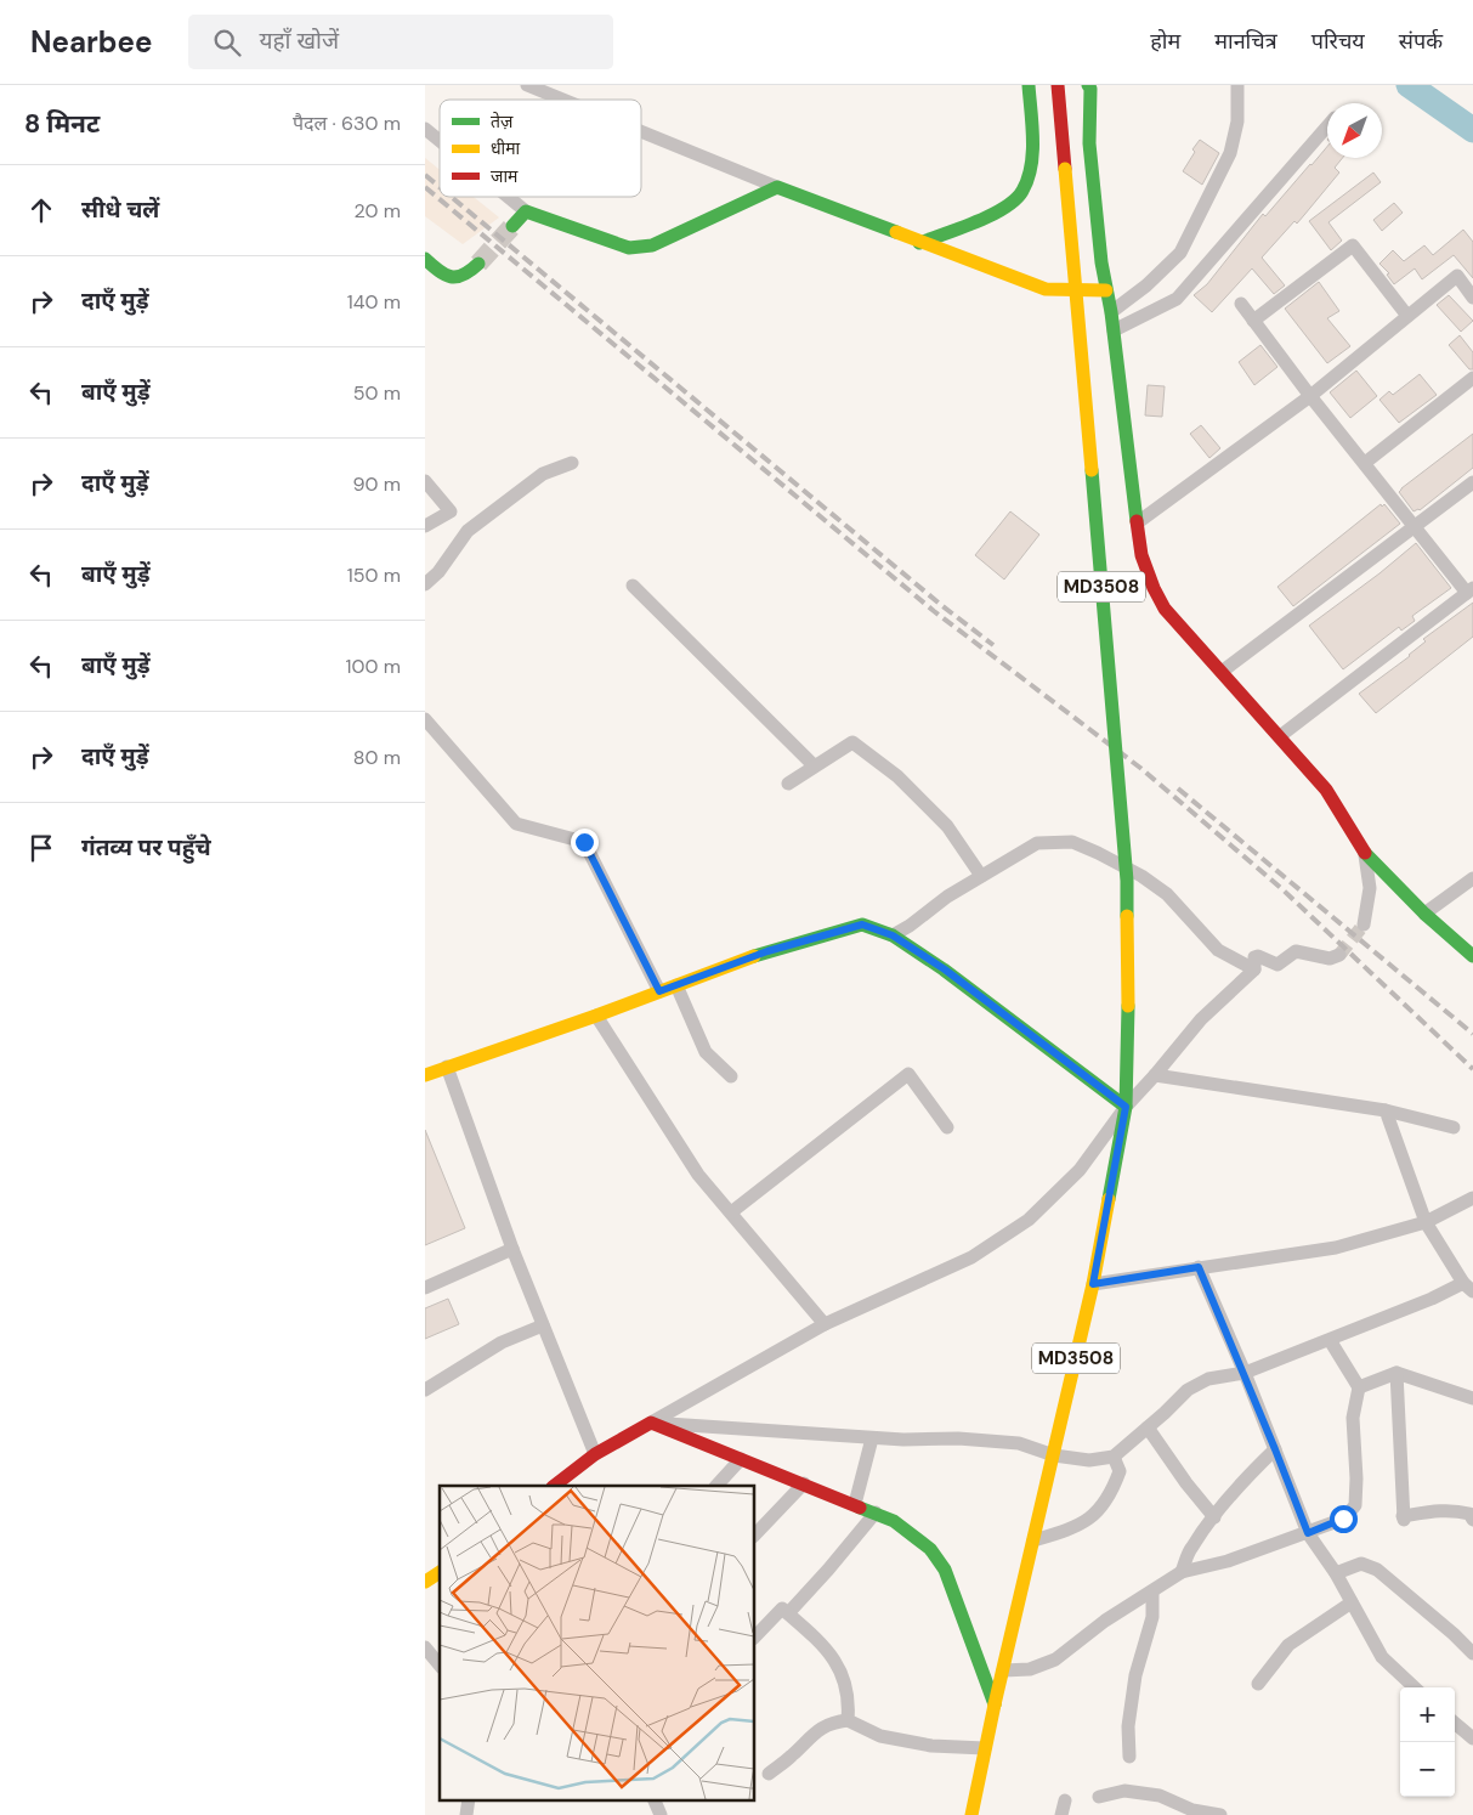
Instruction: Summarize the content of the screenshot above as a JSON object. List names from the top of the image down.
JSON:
{
  "streets": {
    "main road": ["MD3508"]
  },
  "legend": ["तेज़", "धीमा", "जाम"],
  "north": "bottom left",
  "page": {
    "header": "Nearbee",
    "search": "यहाँ खोजें",
    "nav": [
      "होम",
      "मानचित्र",
      "परिचय",
      "संपर्क"
    ],
    "heading": ["8 मिनट", "पैदल · 630 m"],
    "list": [
      ["सीधे चलें", "20 m"],
      ["दाएँ मुड़ें", "140 m"],
      ["बाएँ मुड़ें", "50 m"],
      ["दाएँ मुड़ें", "90 m"],
      ["बाएँ मुड़ें", "150 m"],
      ["बाएँ मुड़ें", "100 m"],
      ["दाएँ मुड़ें", "80 m"],
      "गंतव्य पर पहुँचे"
    ],
    "map_buttons": ["+", "−"]
  }
}
